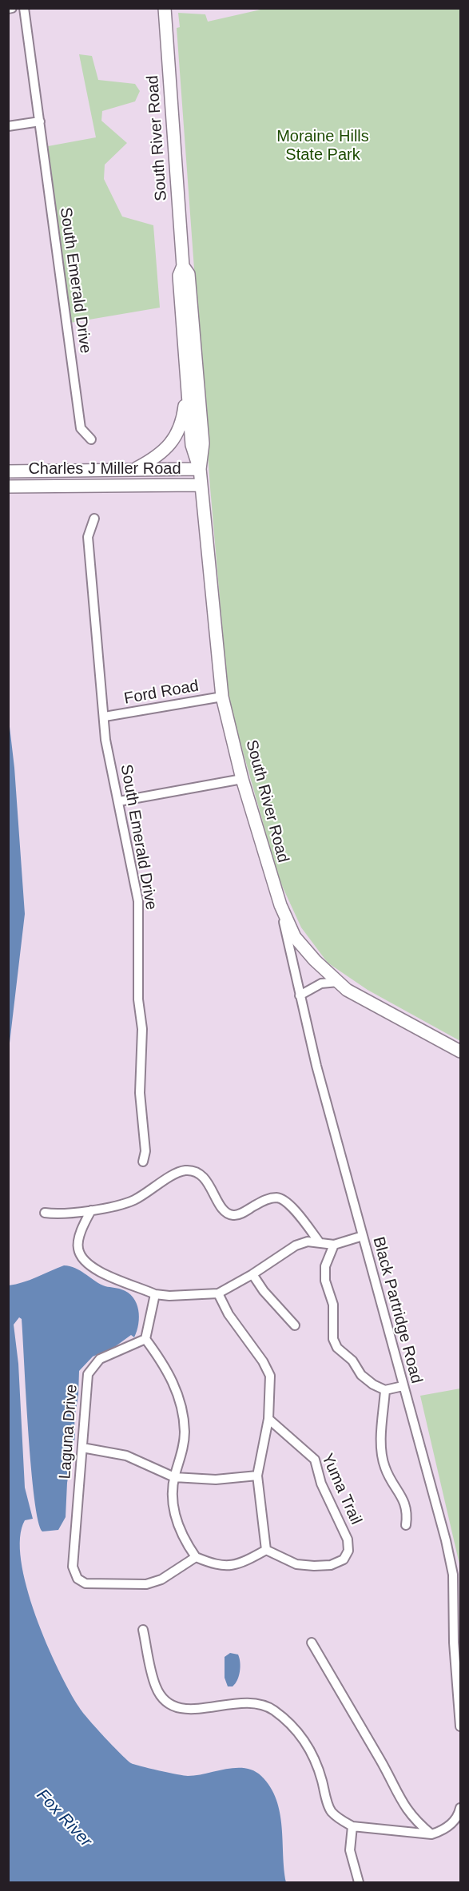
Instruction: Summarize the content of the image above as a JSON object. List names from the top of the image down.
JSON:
{
  "streets": {
    "street": [
      "South River Road",
      "South Emerald Drive",
      "Charles J Miller Road",
      "Ford Road",
      "Black Partridge Road",
      "Laguna Drive",
      "Yuma Trail"
    ]
  },
  "crossings": [
    ["South River Road", "Charles J Miller Road"],
    ["South River Road", "Ford Road"],
    ["South River Road", "Black Partridge Road"],
    ["South Emerald Drive", "Ford Road"]
  ],
  "water": ["Fox River"],
  "parks": ["Moraine Hills State Park"]
}
